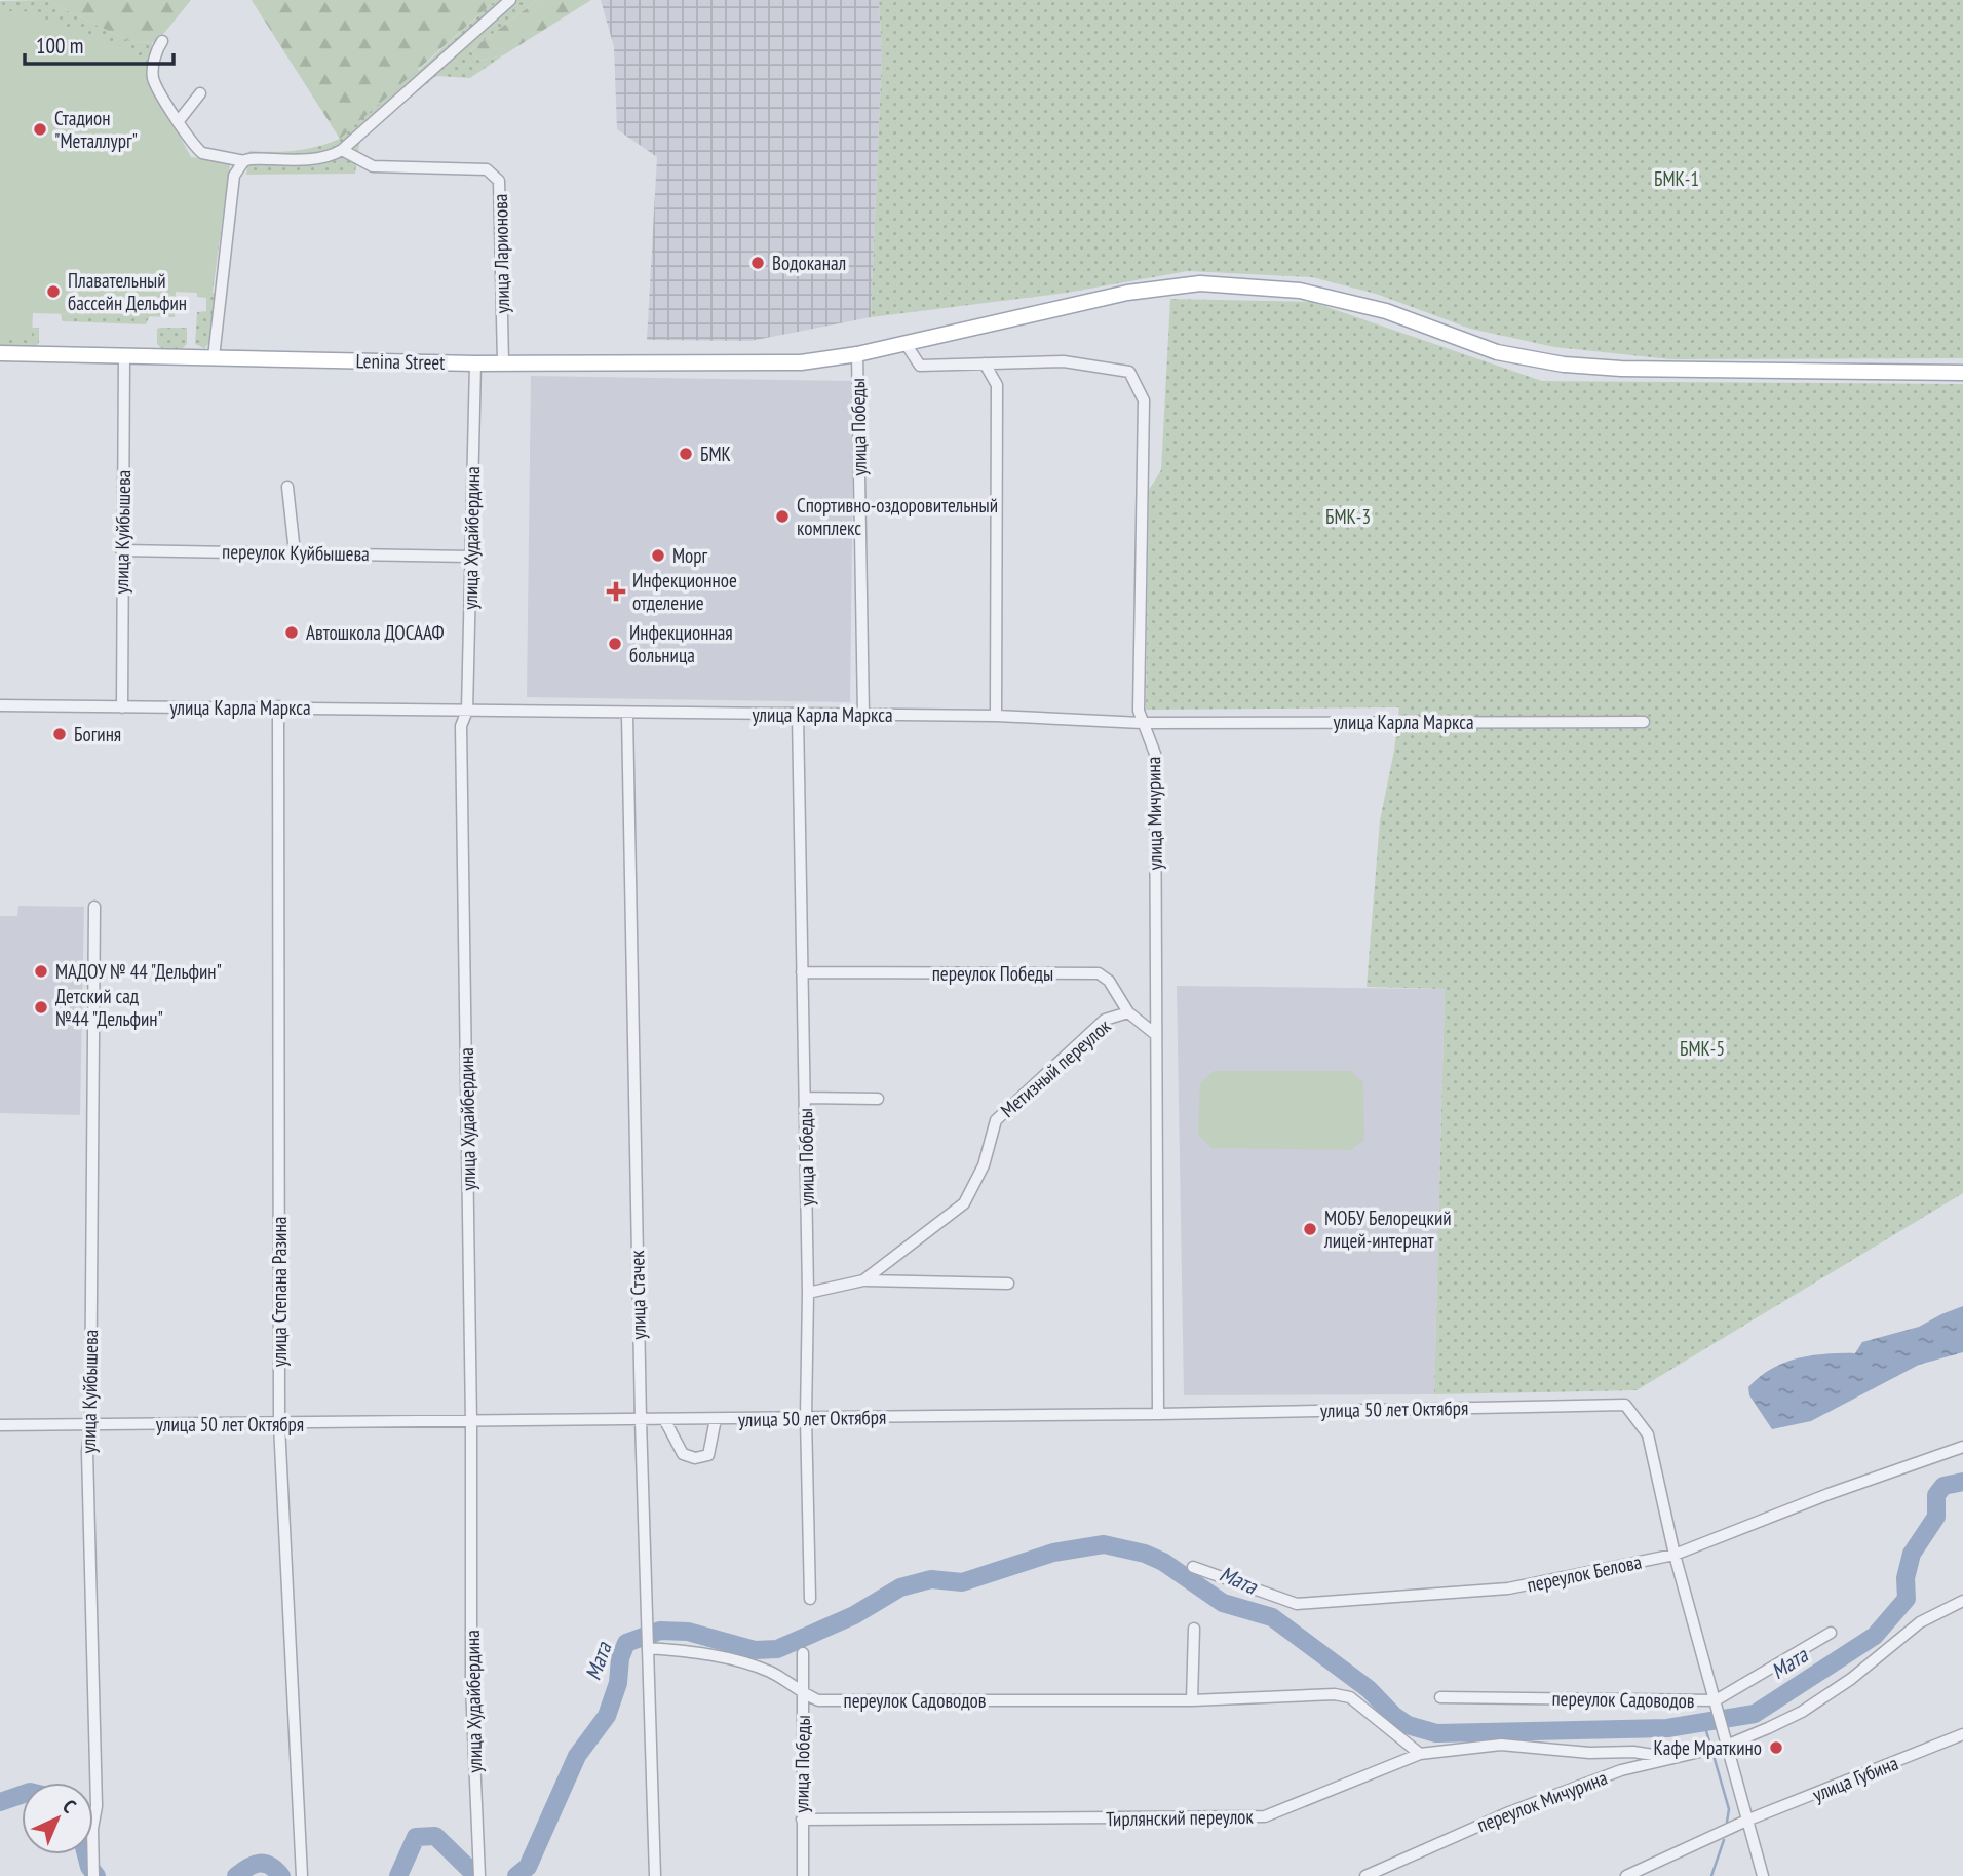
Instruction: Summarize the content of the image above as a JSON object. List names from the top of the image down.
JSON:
{
  "streets": {
    "main road": ["Lenina Street"],
    "street": [
      "улица Ларионова",
      "улица Победы",
      "улица Куйбышева",
      "улица Худайбердина",
      "переулок Куйбышева",
      "улица Карла Маркса",
      "улица Мичурина",
      "переулок Победы",
      "Метизный переулок",
      "улица Степана Разина",
      "улица Стачек",
      "улица 50 лет Октября",
      "переулок Белова",
      "переулок Садоводов",
      "улица Губина",
      "переулок Мичурина",
      "Тирлянский переулок"
    ]
  },
  "crossings": [
    ["улица Ларионова", "Lenina Street"],
    ["Lenina Street", "улица Победы"],
    ["Lenina Street", "улица Куйбышева"],
    ["Lenina Street", "улица Худайбердина"],
    ["Lenina Street", "улица Мичурина"],
    ["улица Победы", "улица Карла Маркса"],
    ["улица Победы", "переулок Победы"],
    ["улица Победы", "Метизный переулок"],
    ["улица Победы", "улица 50 лет Октября"],
    ["улица Победы", "переулок Садоводов"],
    ["улица Победы", "Тирлянский переулок"],
    ["улица Куйбышева", "переулок Куйбышева"],
    ["улица Куйбышева", "улица Карла Маркса"],
    ["улица Куйбышева", "улица 50 лет Октября"],
    ["улица Худайбердина", "переулок Куйбышева"],
    ["улица Худайбердина", "улица Карла Маркса"],
    ["улица Худайбердина", "улица 50 лет Октября"],
    ["улица Карла Маркса", "улица Мичурина"],
    ["улица Карла Маркса", "улица Степана Разина"],
    ["улица Карла Маркса", "улица Стачек"],
    ["улица Мичурина", "переулок Победы"],
    ["улица Мичурина", "улица 50 лет Октября"],
    ["переулок Победы", "Метизный переулок"],
    ["улица Степана Разина", "улица 50 лет Октября"],
    ["улица Стачек", "улица 50 лет Октября"],
    ["улица Стачек", "переулок Садоводов"],
    ["улица 50 лет Октября", "переулок Белова"],
    ["переулок Садоводов", "Тирлянский переулок"],
    ["переулок Мичурина", "Тирлянский переулок"]
  ],
  "water": ["Мата"],
  "parks": ["БМК-1", "БМК-3", "БМК-5"],
  "places": {
    "other": [
      "Стадион \"Металлург\"",
      "Водоканал",
      "Плавательный бассейн Дельфин",
      "БМК",
      "Спортивно-оздоровительный комплекс",
      "Морг",
      "Автошкола ДОСААФ",
      "Инфекционная больница",
      "Богиня",
      "МАДОУ № 44 \"Дельфин\"",
      "Детский сад №44 \"Дельфин\"",
      "МОБУ Белорецкий лицей-интернат",
      "Кафе Мраткино"
    ],
    "health": ["Инфекционное отделение"]
  },
  "scale_bar": "100 m",
  "north": "top right"
}
